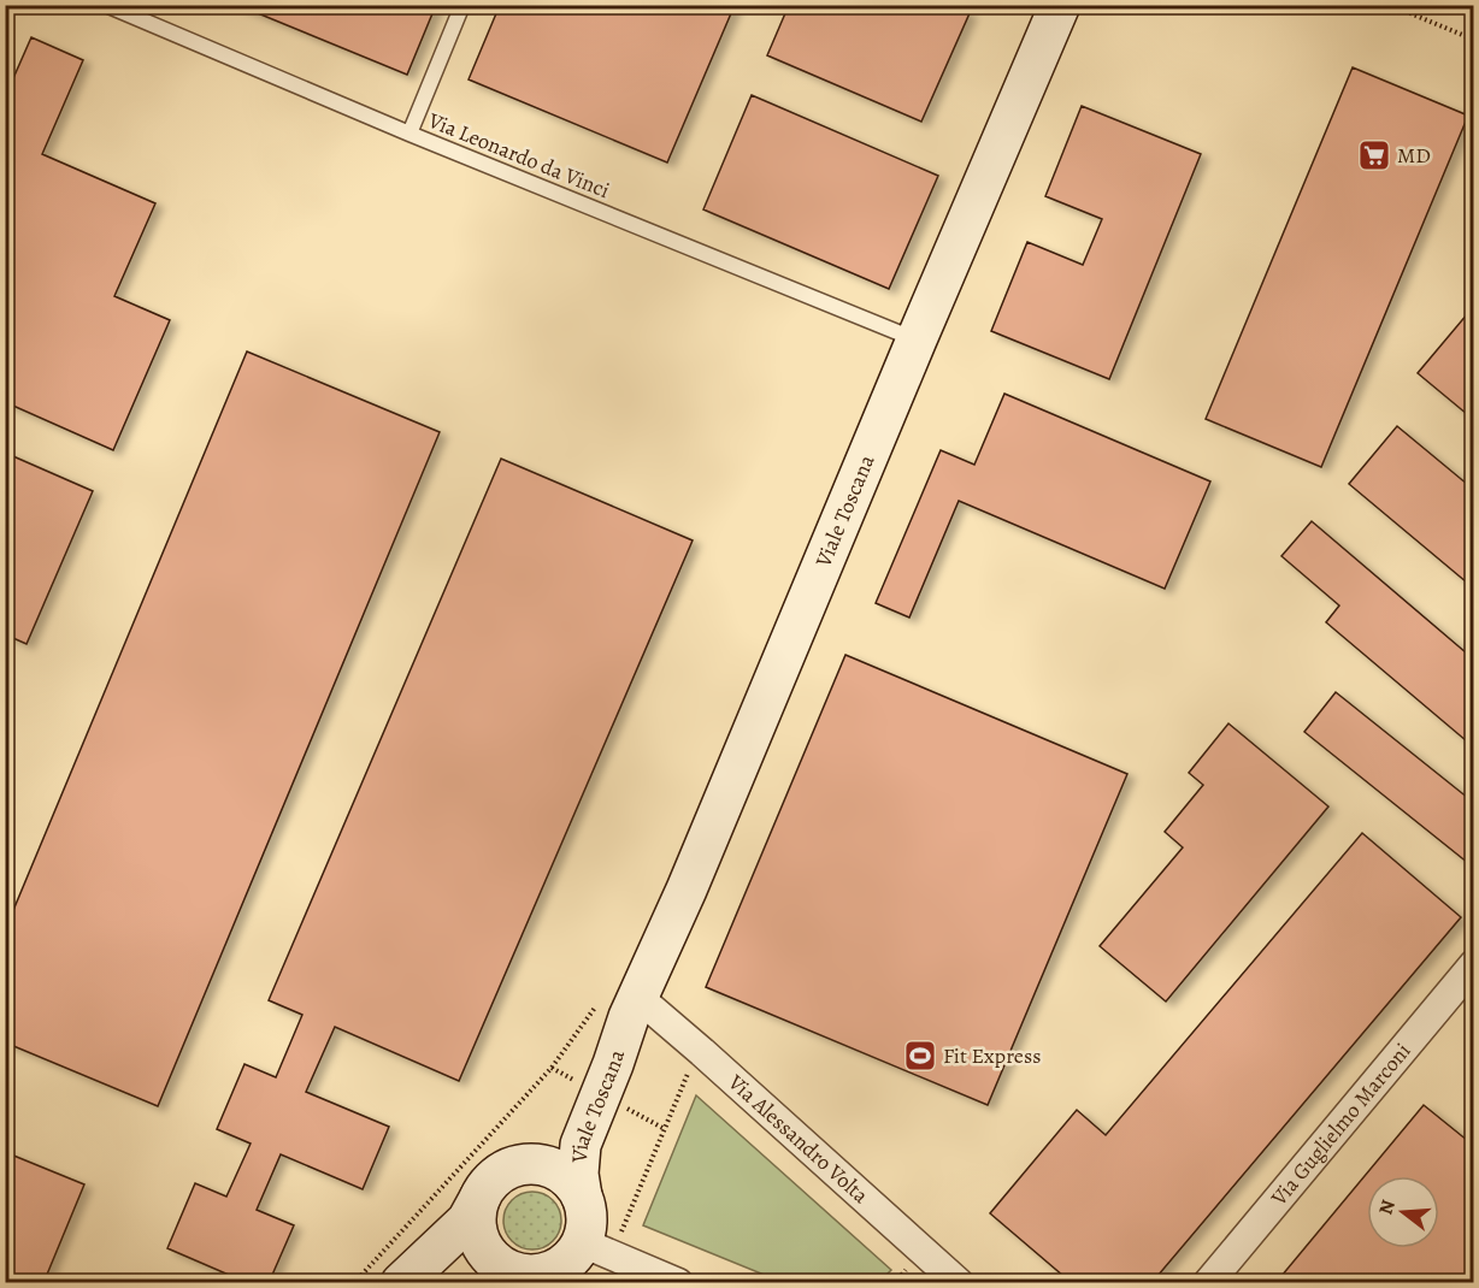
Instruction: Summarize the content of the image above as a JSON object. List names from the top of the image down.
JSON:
{
  "streets": {
    "street": ["Viale Toscana", "Via Guglielmo Marconi", "Via Alessandro Volta"],
    "lane": ["Via Leonardo da Vinci"]
  },
  "crossings": [
    ["Via Leonardo da Vinci", "Viale Toscana"],
    ["Viale Toscana", "Via Alessandro Volta"]
  ],
  "places": {
    "supermarket": ["MD"],
    "sports": ["Fit Express"]
  },
  "north": "left"
}
